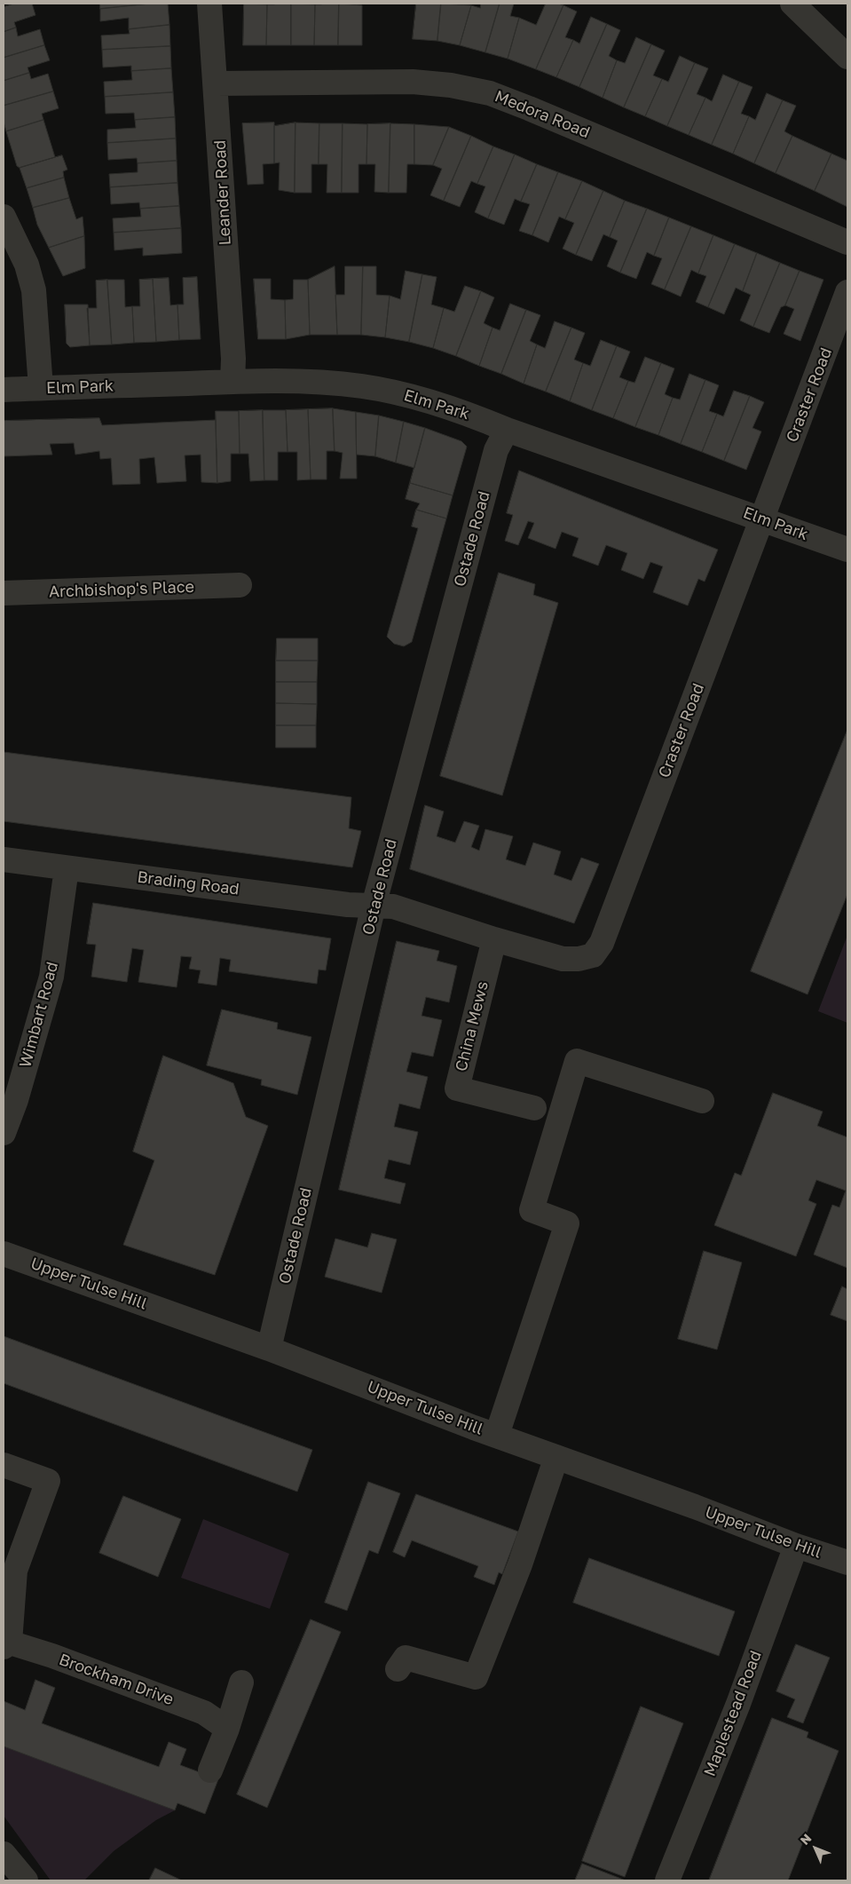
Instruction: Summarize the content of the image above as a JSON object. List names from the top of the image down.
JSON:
{
  "streets": {
    "street": [
      "Medora Road",
      "Leander Road",
      "Elm Park",
      "Craster Road",
      "Ostade Road",
      "Archbishop's Place",
      "Brading Road",
      "Wimbart Road",
      "China Mews",
      "Upper Tulse Hill",
      "Brockham Drive",
      "Maplestead Road"
    ]
  },
  "crossings": [
    ["Medora Road", "Leander Road"],
    ["Leander Road", "Elm Park"],
    ["Elm Park", "Craster Road"],
    ["Elm Park", "Ostade Road"],
    ["Craster Road", "Ostade Road"],
    ["Craster Road", "Brading Road"],
    ["Craster Road", "China Mews"],
    ["Ostade Road", "Brading Road"],
    ["Ostade Road", "Upper Tulse Hill"],
    ["Brading Road", "Wimbart Road"],
    ["Upper Tulse Hill", "Maplestead Road"]
  ],
  "north": "top left"
}
